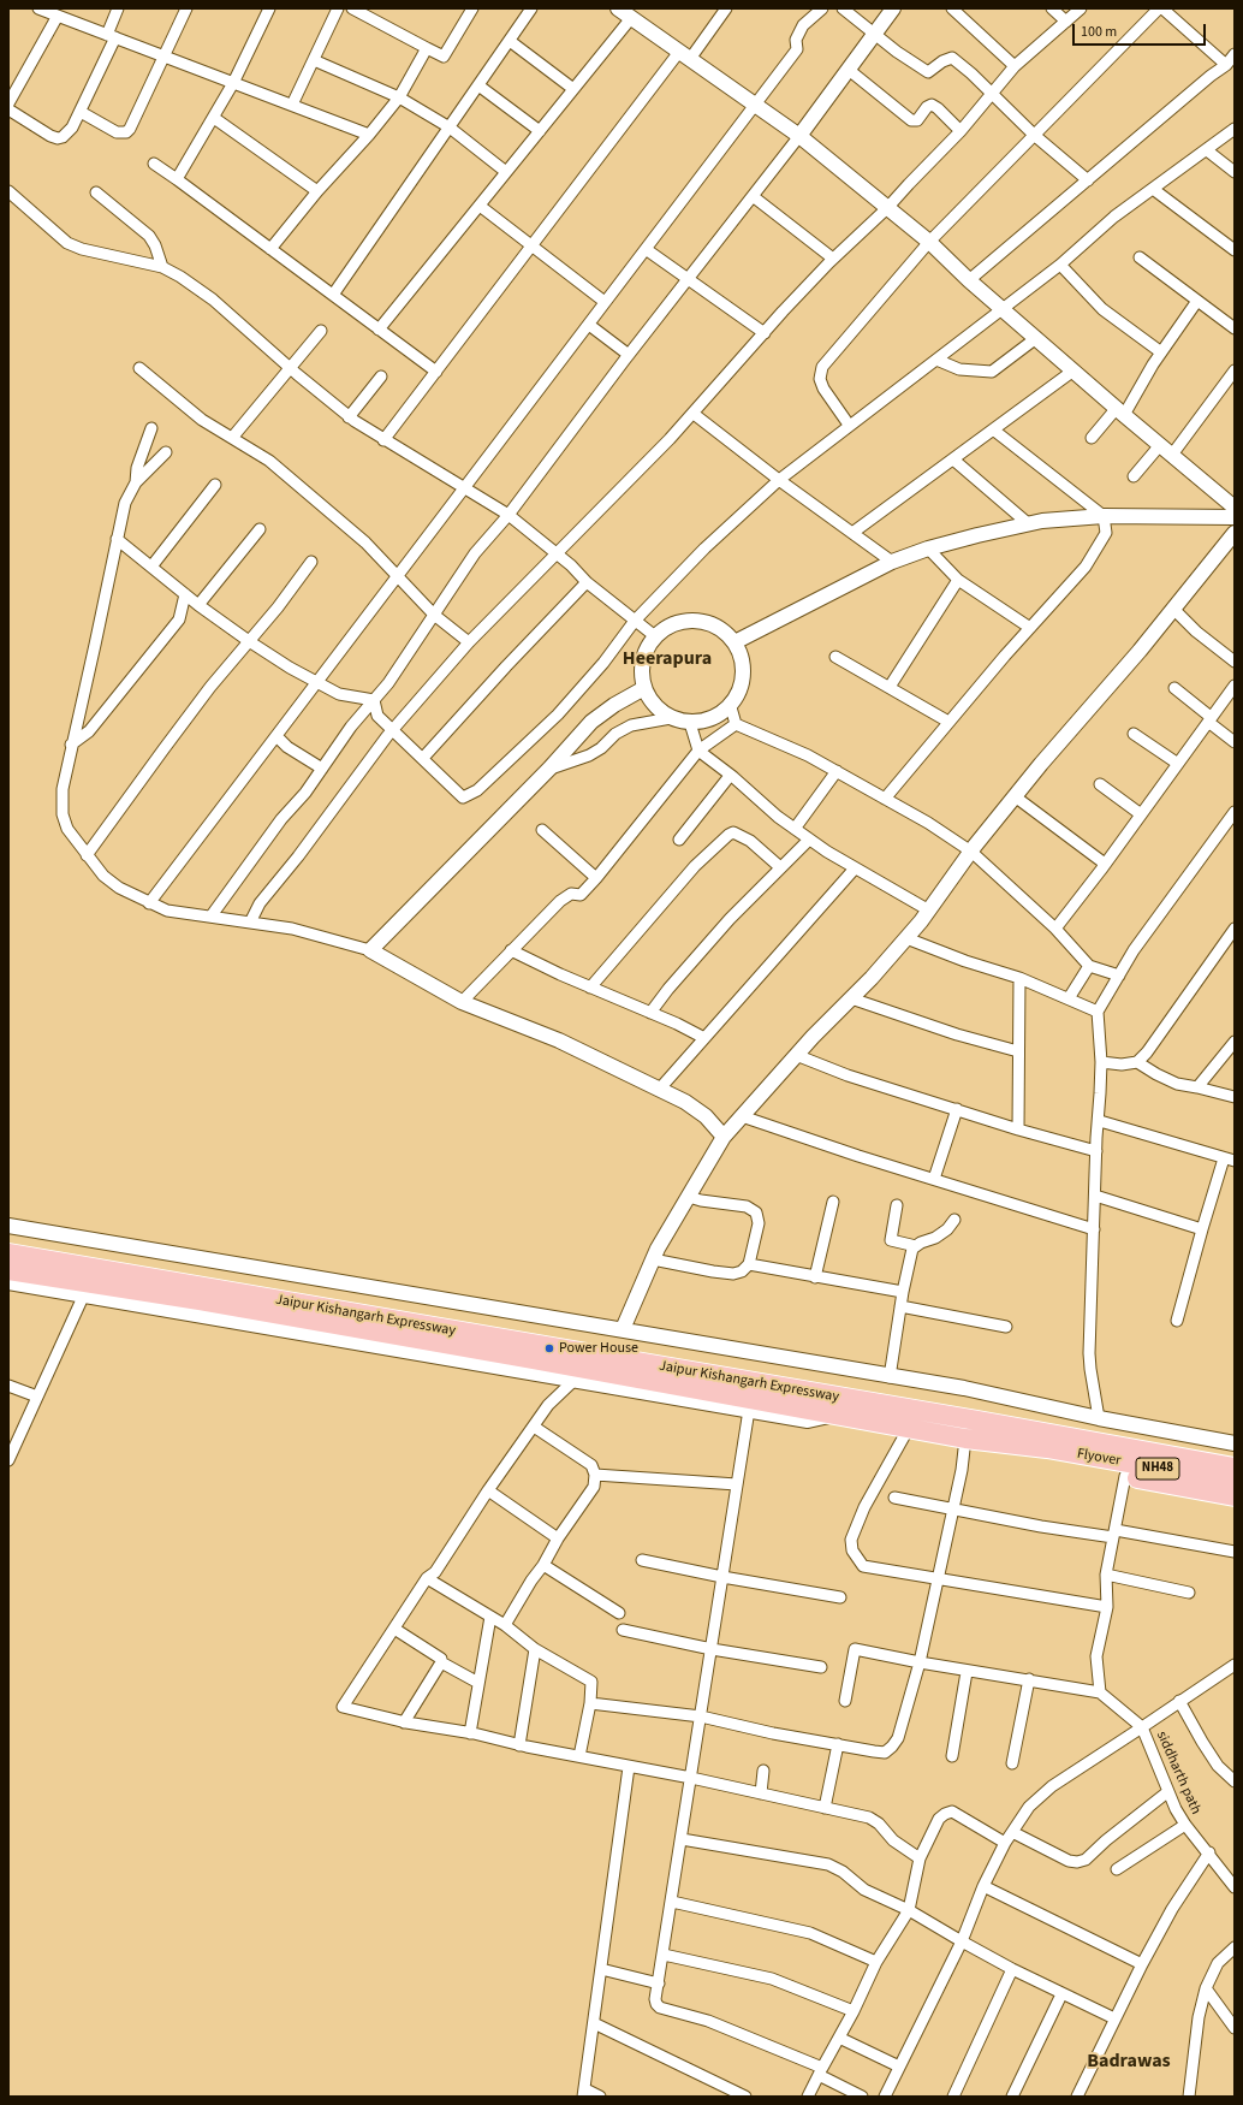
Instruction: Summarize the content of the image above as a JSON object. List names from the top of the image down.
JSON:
{
  "streets": {
    "highway": ["Jaipur Kishangarh Expressway", "Flyover", "NH48"],
    "street": ["siddharth path"]
  },
  "crossings": [
    ["Jaipur Kishangarh Expressway", "Flyover"]
  ],
  "districts": ["Heerapura", "Badrawas"],
  "places": ["Power House"],
  "scale_bar": "100 m"
}
